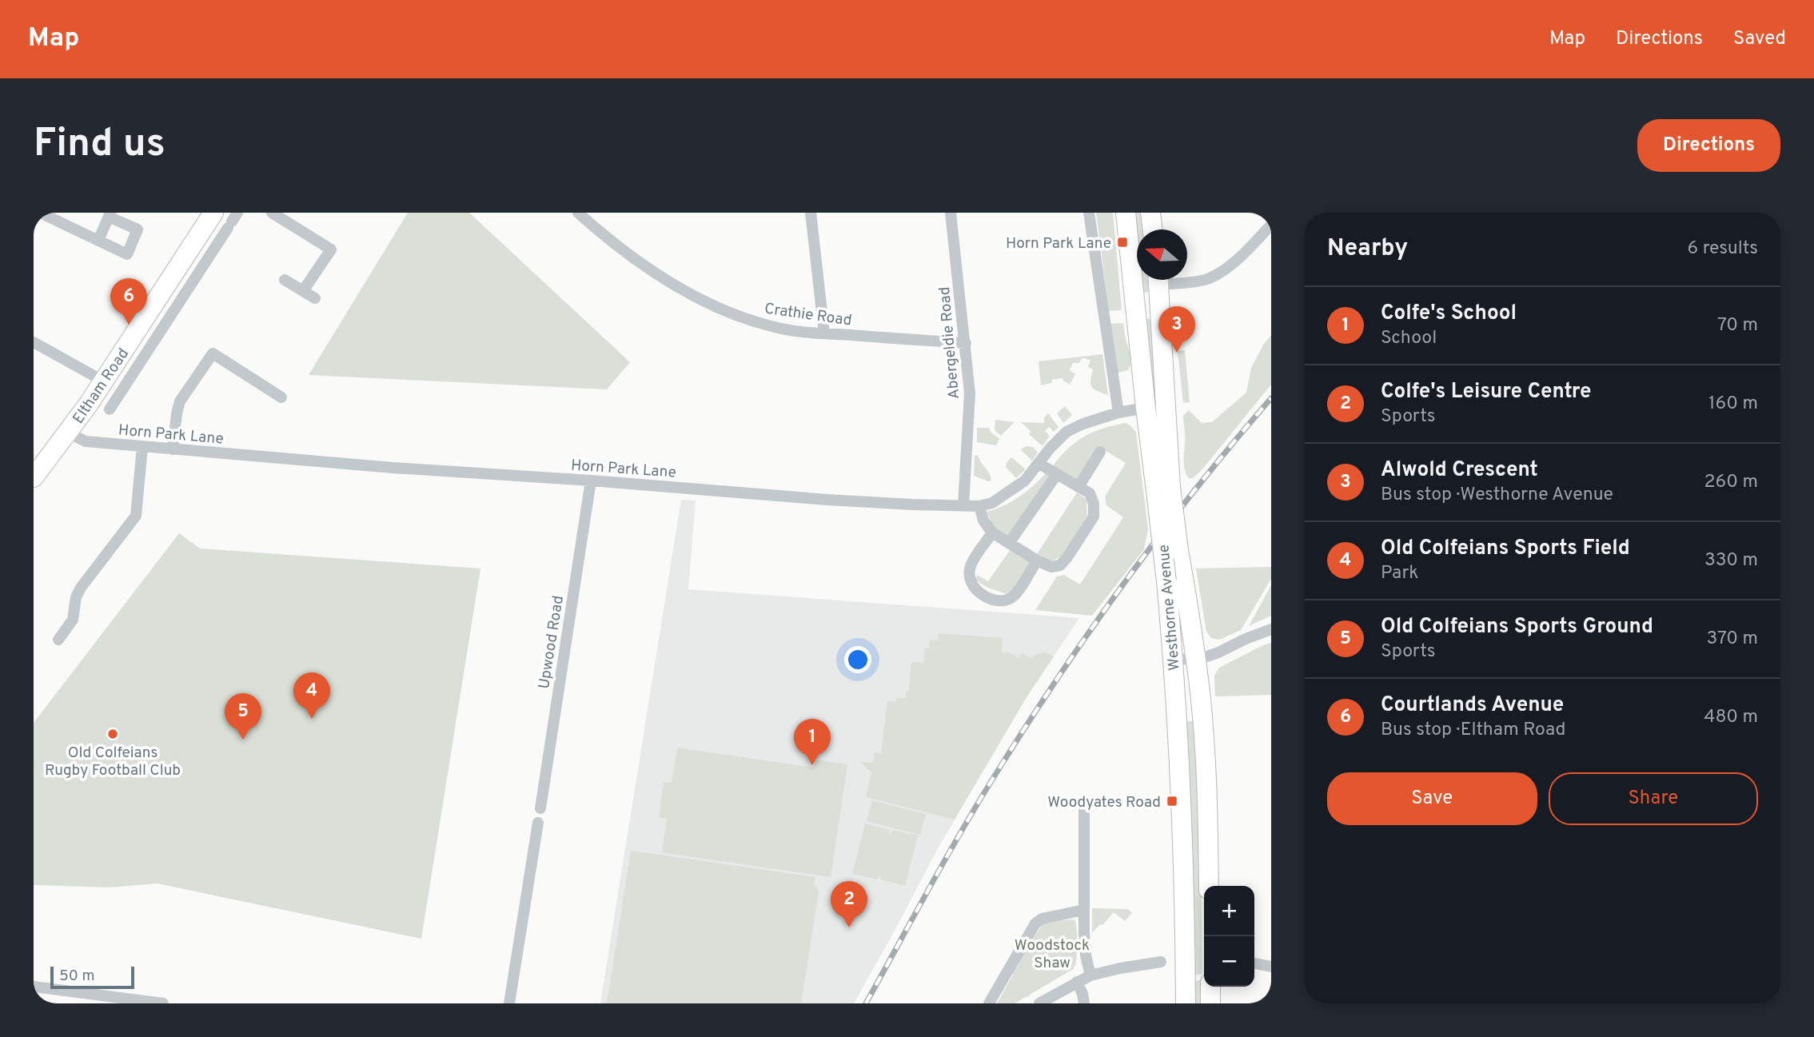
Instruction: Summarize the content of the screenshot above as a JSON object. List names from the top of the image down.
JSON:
{
  "streets": {
    "highway": ["Eltham Road", "Westhorne Avenue"],
    "street": [
      "Crathie Road",
      "Abergeldie Road",
      "Horn Park Lane",
      "Upwood Road"
    ]
  },
  "crossings": [
    ["Crathie Road", "Abergeldie Road"],
    ["Abergeldie Road", "Horn Park Lane"],
    ["Eltham Road", "Horn Park Lane"],
    ["Horn Park Lane", "Westhorne Avenue"],
    ["Horn Park Lane", "Upwood Road"]
  ],
  "parks": ["Woodstock Shaw"],
  "places": {
    "transit": ["Horn Park Lane", "Woodyates Road"],
    "other": ["Old Colfeians Rugby Football Club"]
  },
  "scale_bar": "50 m",
  "north": "left",
  "page": {
    "header": "Map",
    "nav": ["Map", "Directions", "Saved"],
    "buttons": [
      "Directions",
      ["Save", "Share"]
    ],
    "title": "Find us",
    "heading": ["Nearby", "6 results"],
    "pins": [
      "6",
      "3",
      "4",
      "5",
      "1",
      "2"
    ],
    "list": [
      {
        "mark": "1",
        "name": "Colfe's School",
        "note": "School",
        "value": "70 m"
      },
      {
        "mark": "2",
        "name": "Colfe's Leisure Centre",
        "note": "Sports",
        "value": "160 m"
      },
      {
        "mark": "3",
        "name": "Alwold Crescent",
        "note": "Bus stop · Westhorne Avenue",
        "value": "260 m"
      },
      {
        "mark": "4",
        "name": "Old Colfeians Sports Field",
        "note": "Park",
        "value": "330 m"
      },
      {
        "mark": "5",
        "name": "Old Colfeians Sports Ground",
        "note": "Sports",
        "value": "370 m"
      },
      {
        "mark": "6",
        "name": "Courtlands Avenue",
        "note": "Bus stop · Eltham Road",
        "value": "480 m"
      }
    ],
    "map_buttons": ["+", "−"],
    "scale": "50 m"
  }
}
